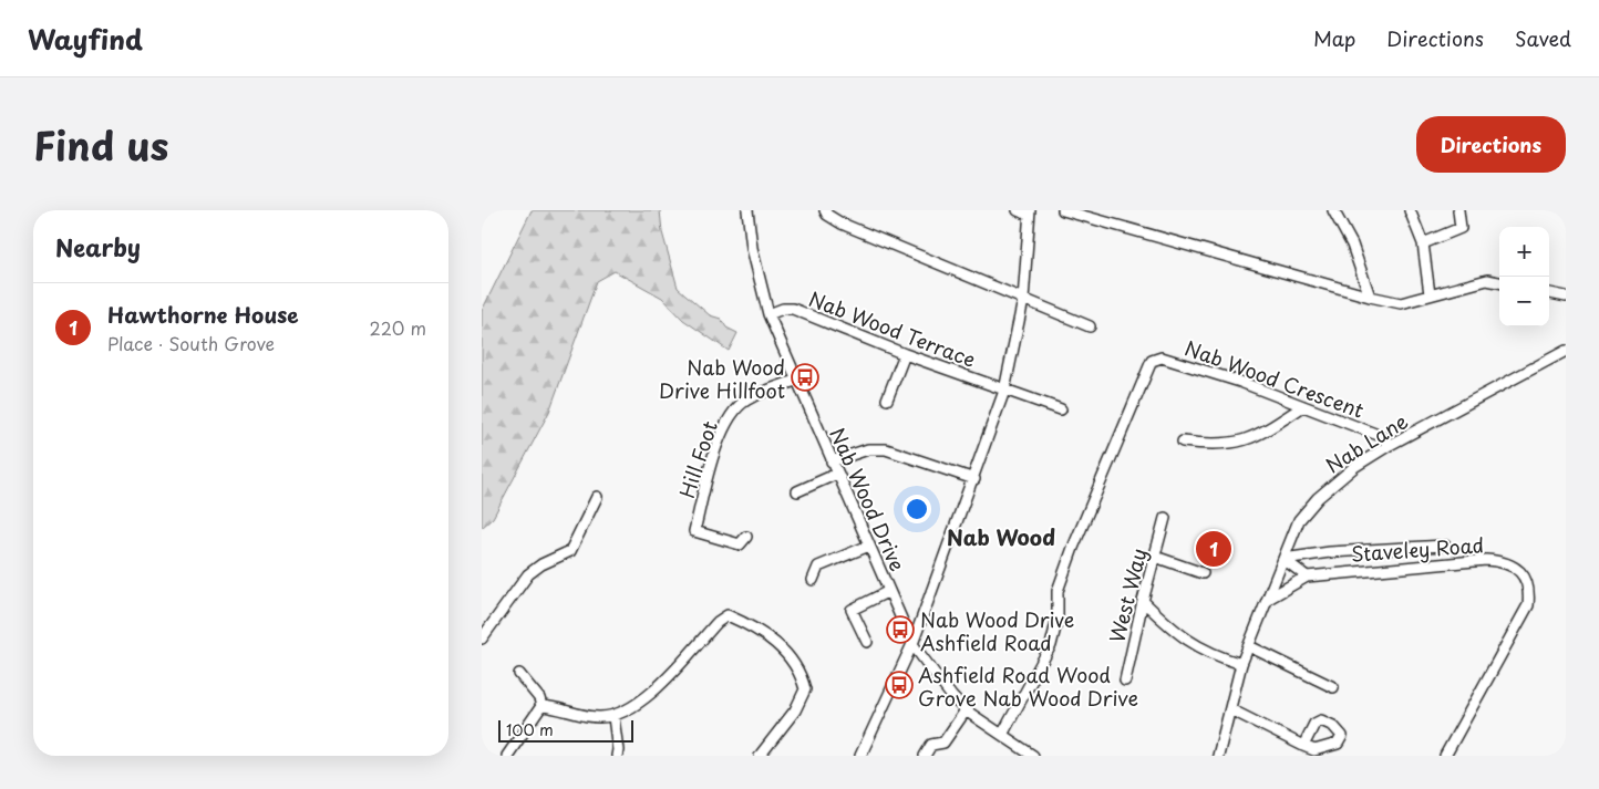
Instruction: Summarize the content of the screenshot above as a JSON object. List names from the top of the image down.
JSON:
{
  "streets": {
    "street": [
      "Nab Wood Terrace",
      "Nab Wood Crescent",
      "Nab Lane",
      "Hill Foot",
      "Nab Wood Drive",
      "Staveley Road",
      "West Way"
    ]
  },
  "crossings": [
    ["Nab Wood Terrace", "Nab Wood Drive"],
    ["Nab Wood Crescent", "Nab Lane"],
    ["Nab Wood Crescent", "Nab Wood Drive"],
    ["Nab Lane", "Staveley Road"],
    ["Hill Foot", "Nab Wood Drive"]
  ],
  "districts": ["Nab Wood"],
  "places": {
    "bus stop": ["Nab Wood Drive Hillfoot", "Nab Wood Drive Ashfield Road", "Ashfield Road Wood Grove Nab Wood Drive"]
  },
  "scale_bar": "100 m",
  "page": {
    "header": "Wayfind",
    "nav": ["Map", "Directions", "Saved"],
    "title": "Find us",
    "buttons": "Directions",
    "heading": "Nearby",
    "map_buttons": ["+", "−"],
    "list": [
      {
        "mark": "1",
        "name": "Hawthorne House",
        "note": "Place · South Grove",
        "value": "220 m"
      }
    ],
    "pins": "1",
    "scale": "100 m"
  }
}
